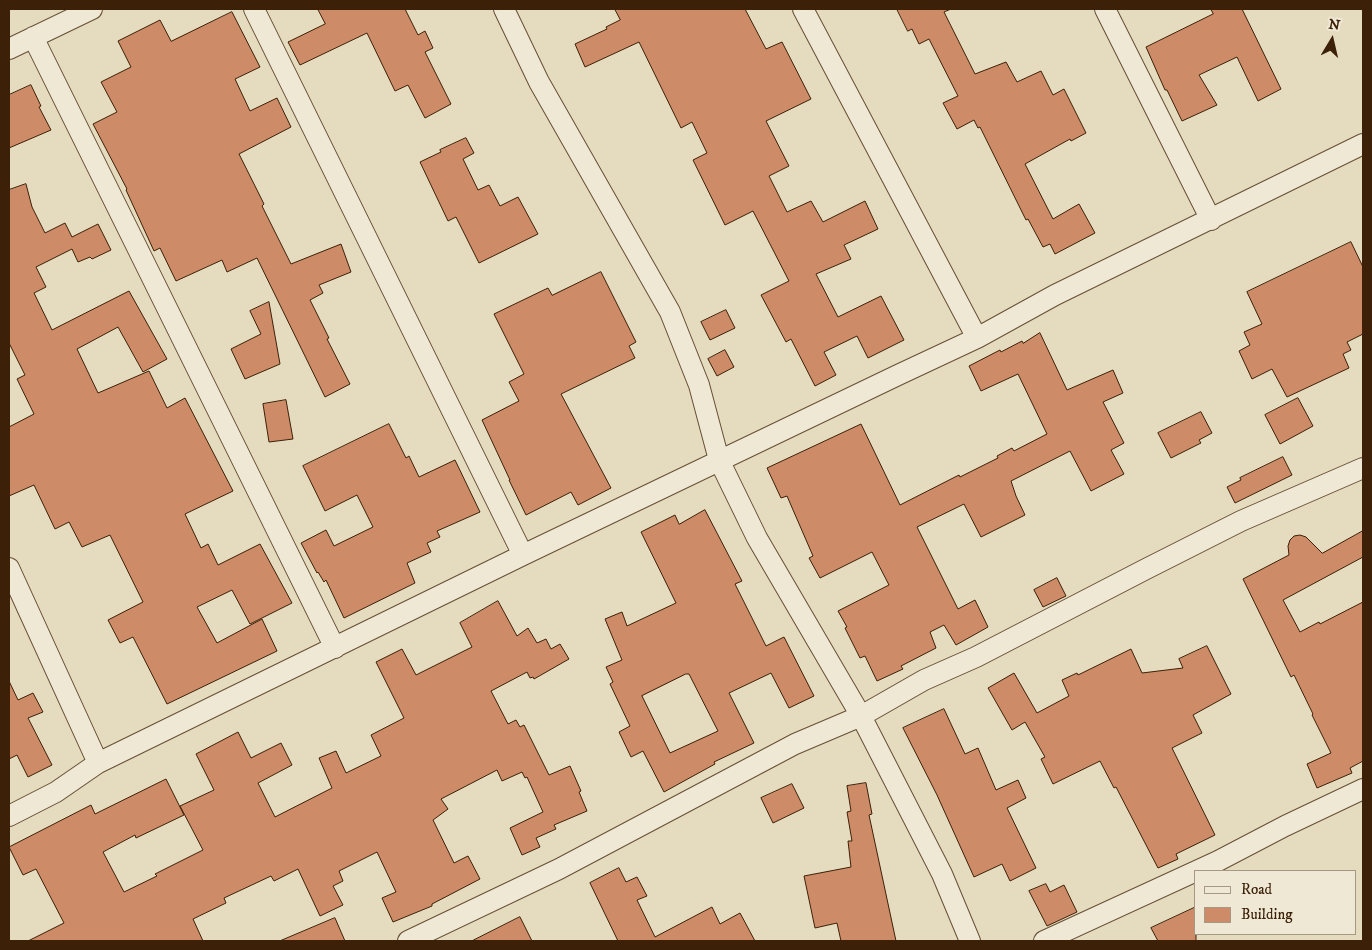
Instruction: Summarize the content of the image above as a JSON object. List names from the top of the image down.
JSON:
{
  "legend": ["Road", "Building"],
  "north": "top"
}
